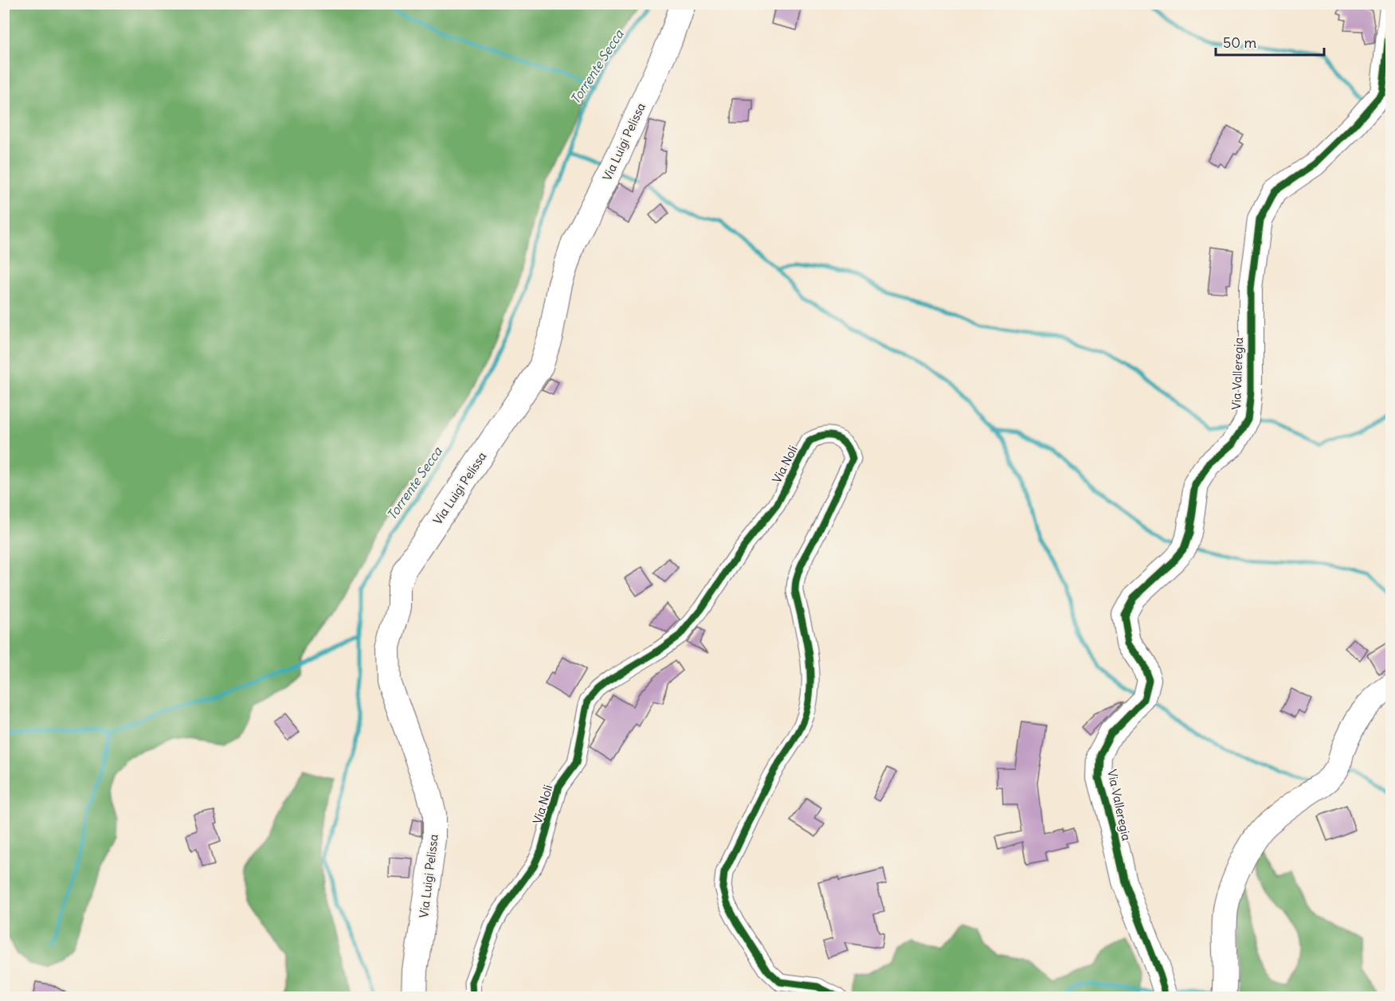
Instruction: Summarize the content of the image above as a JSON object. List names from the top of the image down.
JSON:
{
  "streets": {
    "street": ["Via Luigi Pelissa", "Via Valleregia", "Via Noli"]
  },
  "water": ["Torrente Secca"],
  "scale_bar": "50 m"
}
